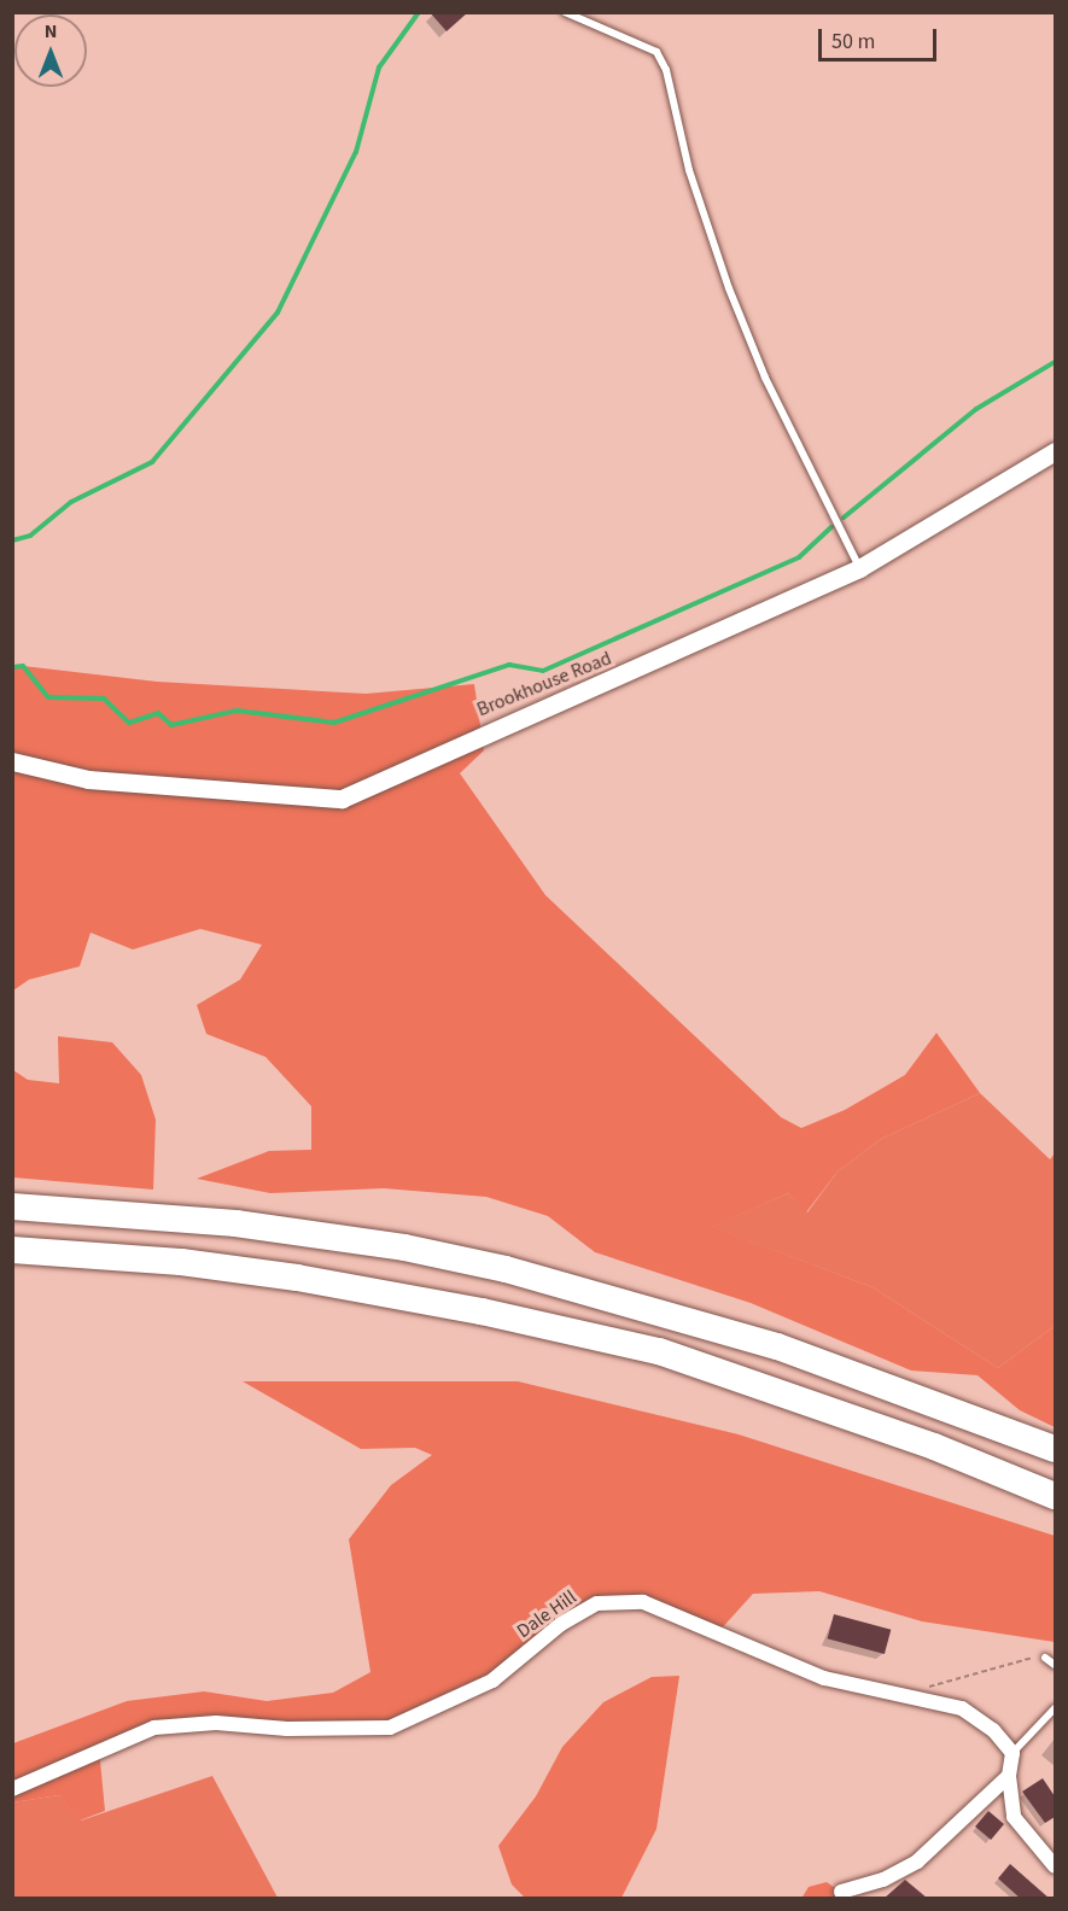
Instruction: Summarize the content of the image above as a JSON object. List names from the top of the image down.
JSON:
{
  "streets": {
    "street": ["Brookhouse Road", "Dale Hill"]
  },
  "scale_bar": "50 m",
  "north": "top"
}
